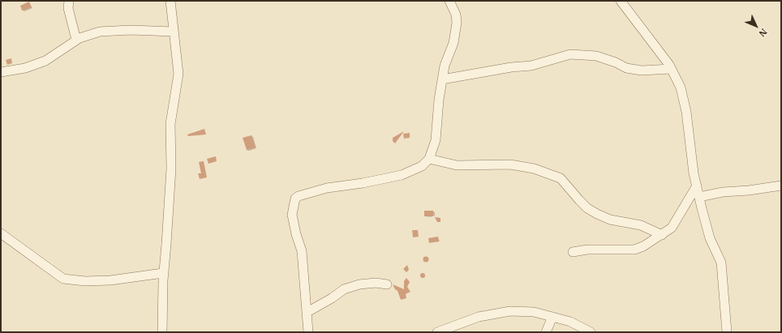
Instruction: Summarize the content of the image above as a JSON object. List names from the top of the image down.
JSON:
{
  "north": "bottom right"
}
